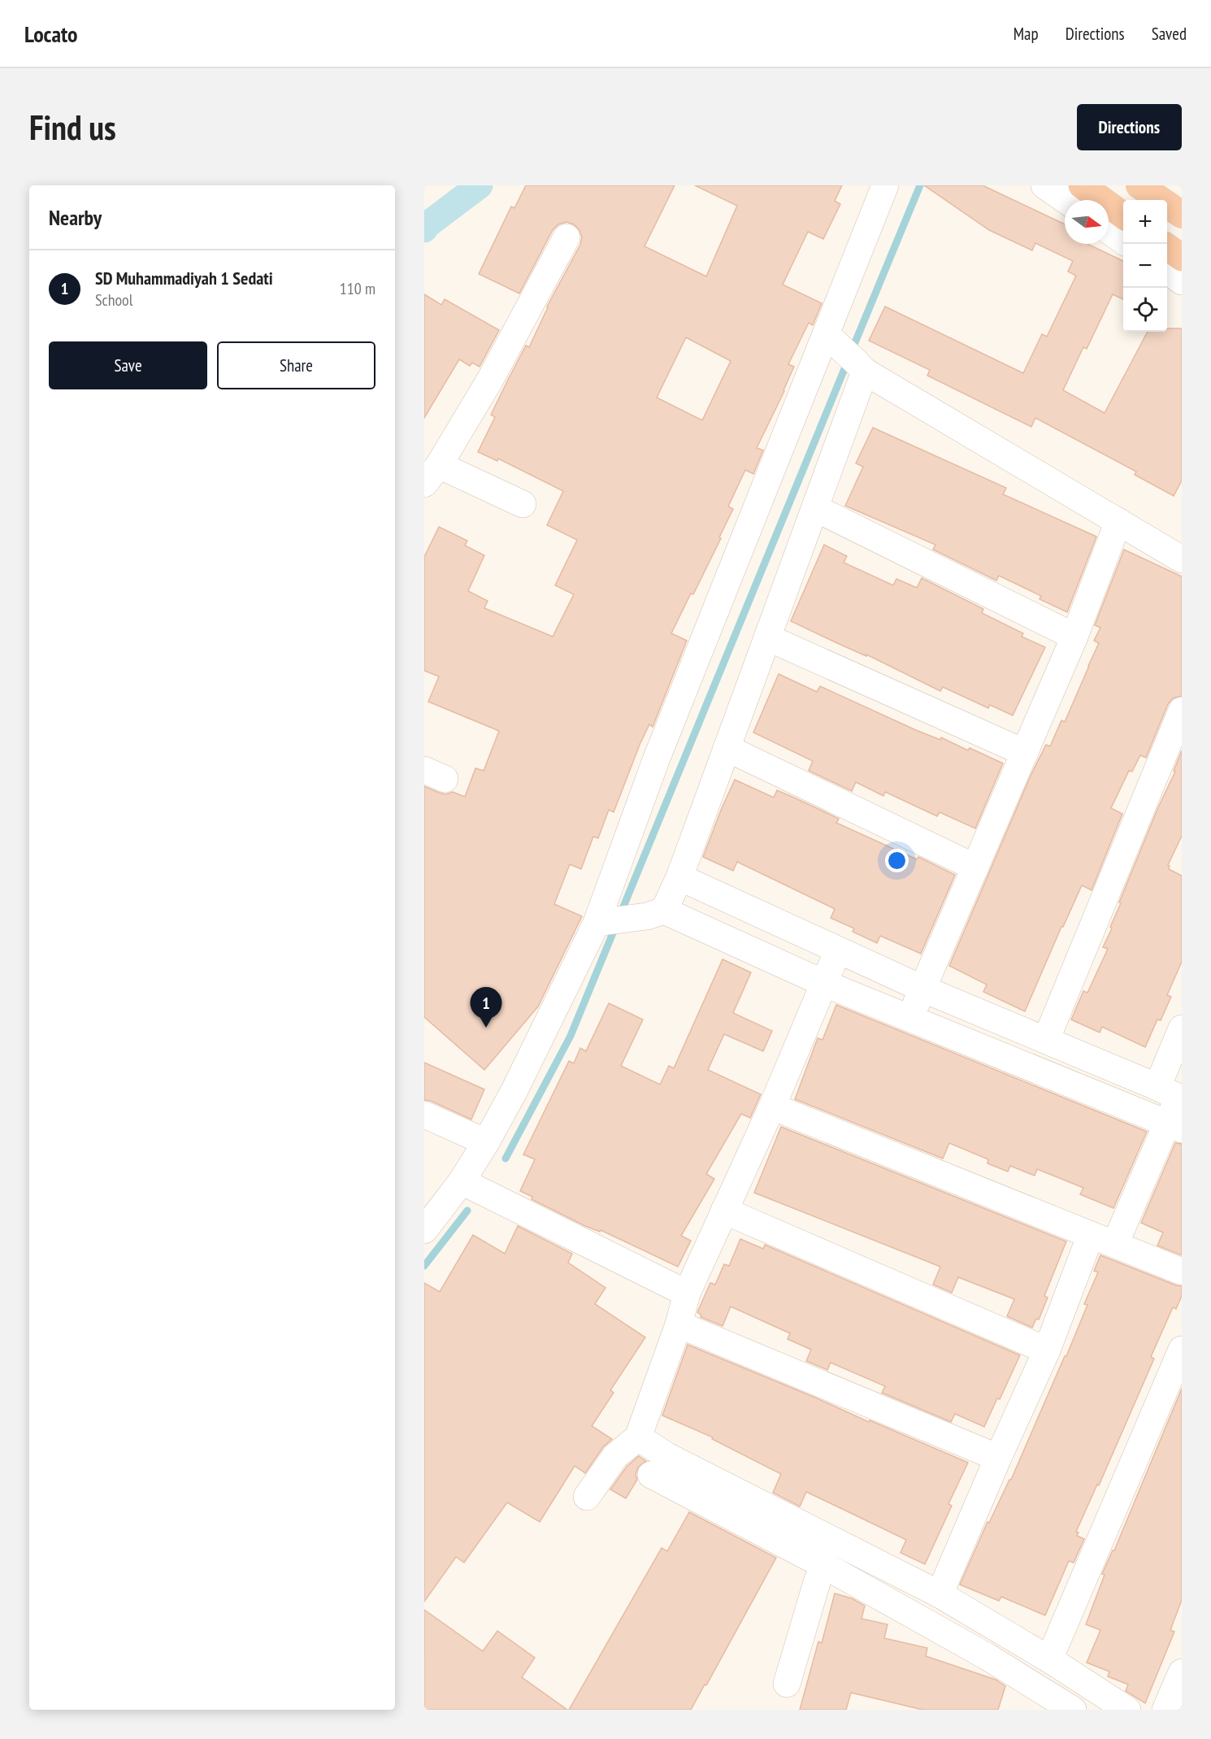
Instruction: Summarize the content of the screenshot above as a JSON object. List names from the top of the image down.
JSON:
{
  "north": "right",
  "page": {
    "header": "Locato",
    "nav": ["Map", "Directions", "Saved"],
    "buttons": [
      "Directions",
      ["Save", "Share"]
    ],
    "title": "Find us",
    "heading": "Nearby",
    "map_buttons": ["+", "−"],
    "list": [
      {
        "mark": "1",
        "name": "SD Muhammadiyah 1 Sedati",
        "note": "School",
        "value": "110 m"
      }
    ],
    "pins": "1"
  }
}
